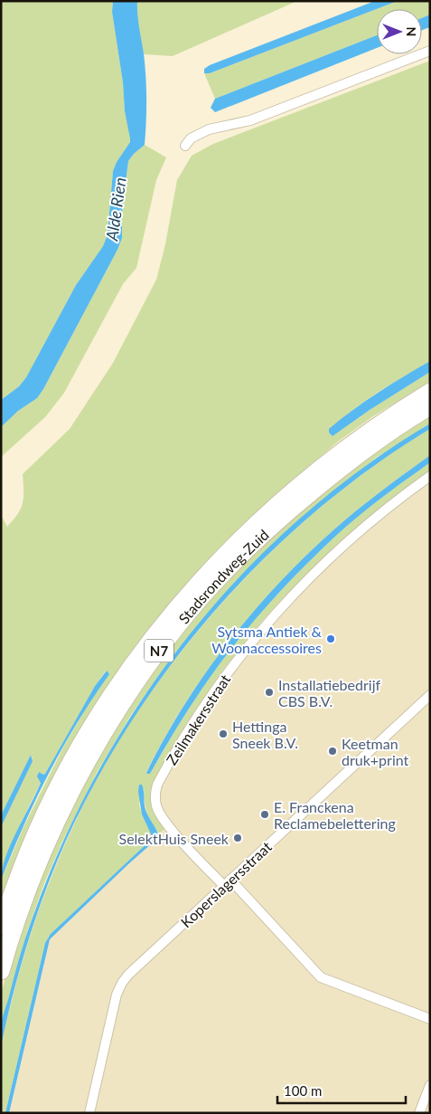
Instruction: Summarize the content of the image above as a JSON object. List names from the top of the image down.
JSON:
{
  "streets": {
    "highway": ["Stadsrondweg-Zuid", "N7"],
    "street": ["Zeilmakersstraat", "Koperslagersstraat"]
  },
  "crossings": [
    ["Zeilmakersstraat", "Koperslagersstraat"]
  ],
  "water": ["Alde Rien"],
  "places": [
    "Sytsma Antiek & Woonaccessoires",
    "Installatiebedrijf CBS B.V.",
    "Hettinga Sneek B.V.",
    "Keetman druk+print",
    "E. Franckena Reclamebelettering",
    "SelektHuis Sneek"
  ],
  "scale_bar": "100 m",
  "north": "right"
}
